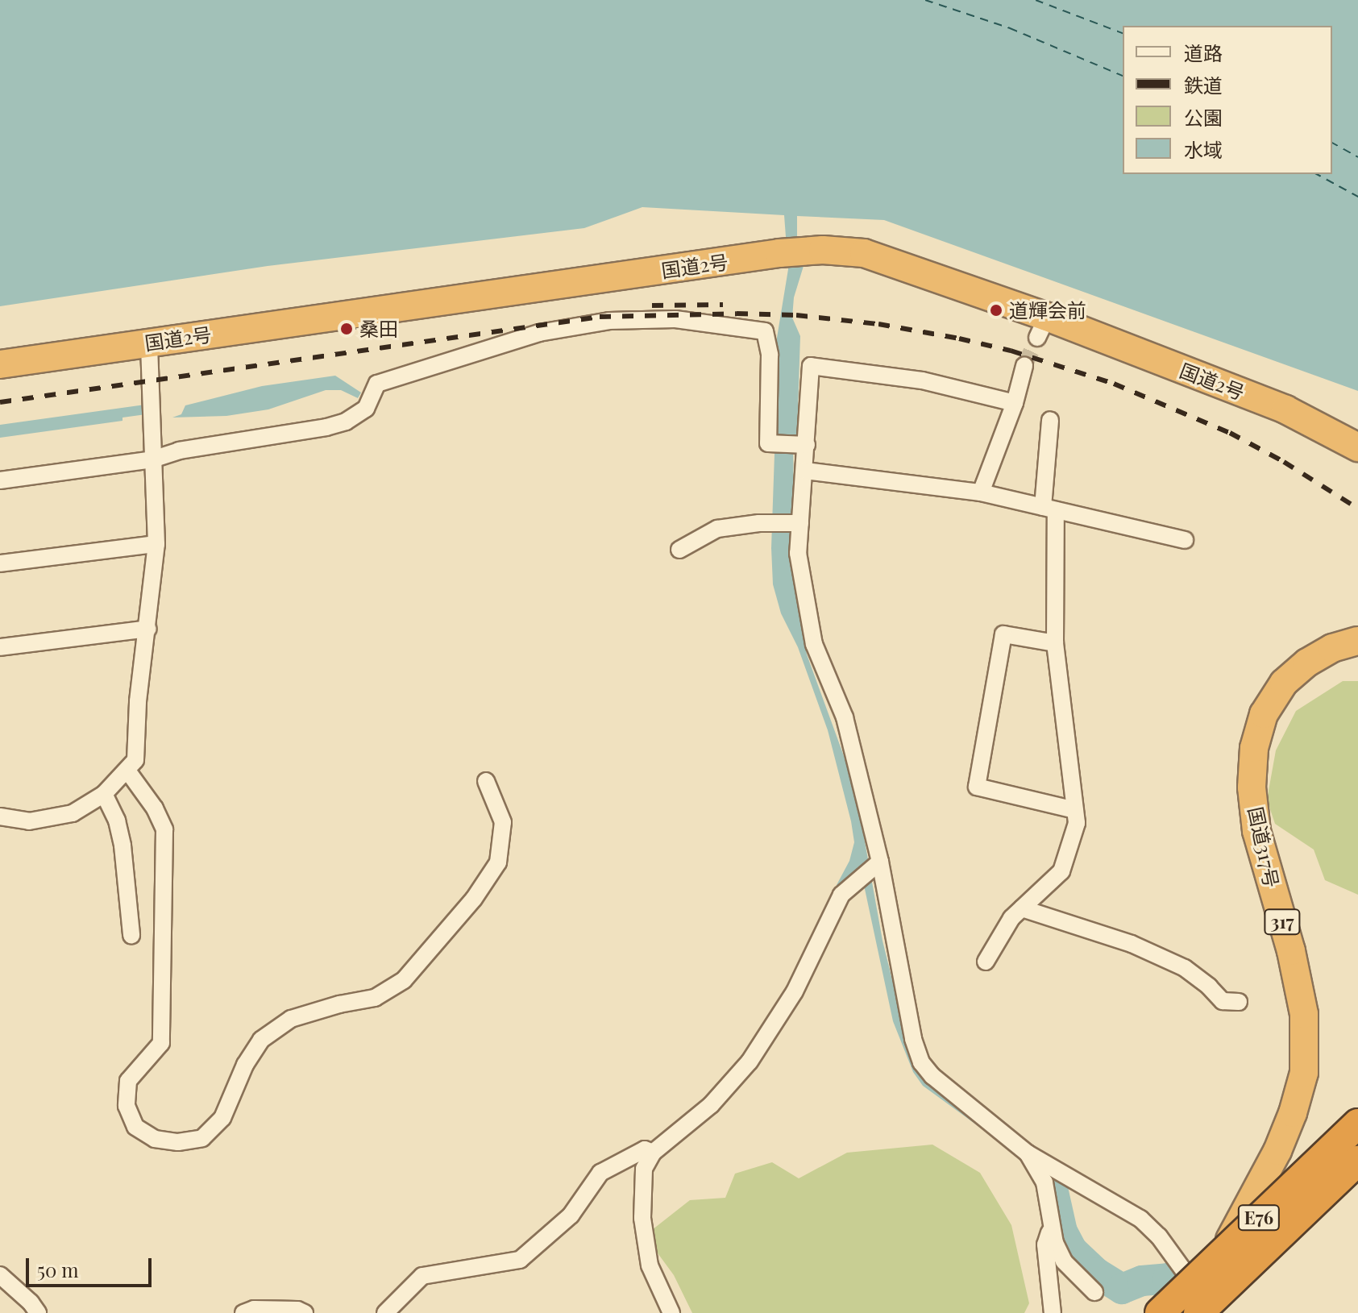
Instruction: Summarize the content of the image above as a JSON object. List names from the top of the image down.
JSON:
{
  "streets": {
    "highway": [
      "国道2号",
      "国道317号",
      "317",
      "E76"
    ]
  },
  "places": ["道輝会前", "桑田"],
  "legend": [
    "道路",
    "鉄道",
    "公園",
    "水域"
  ],
  "scale_bar": "50 m"
}
